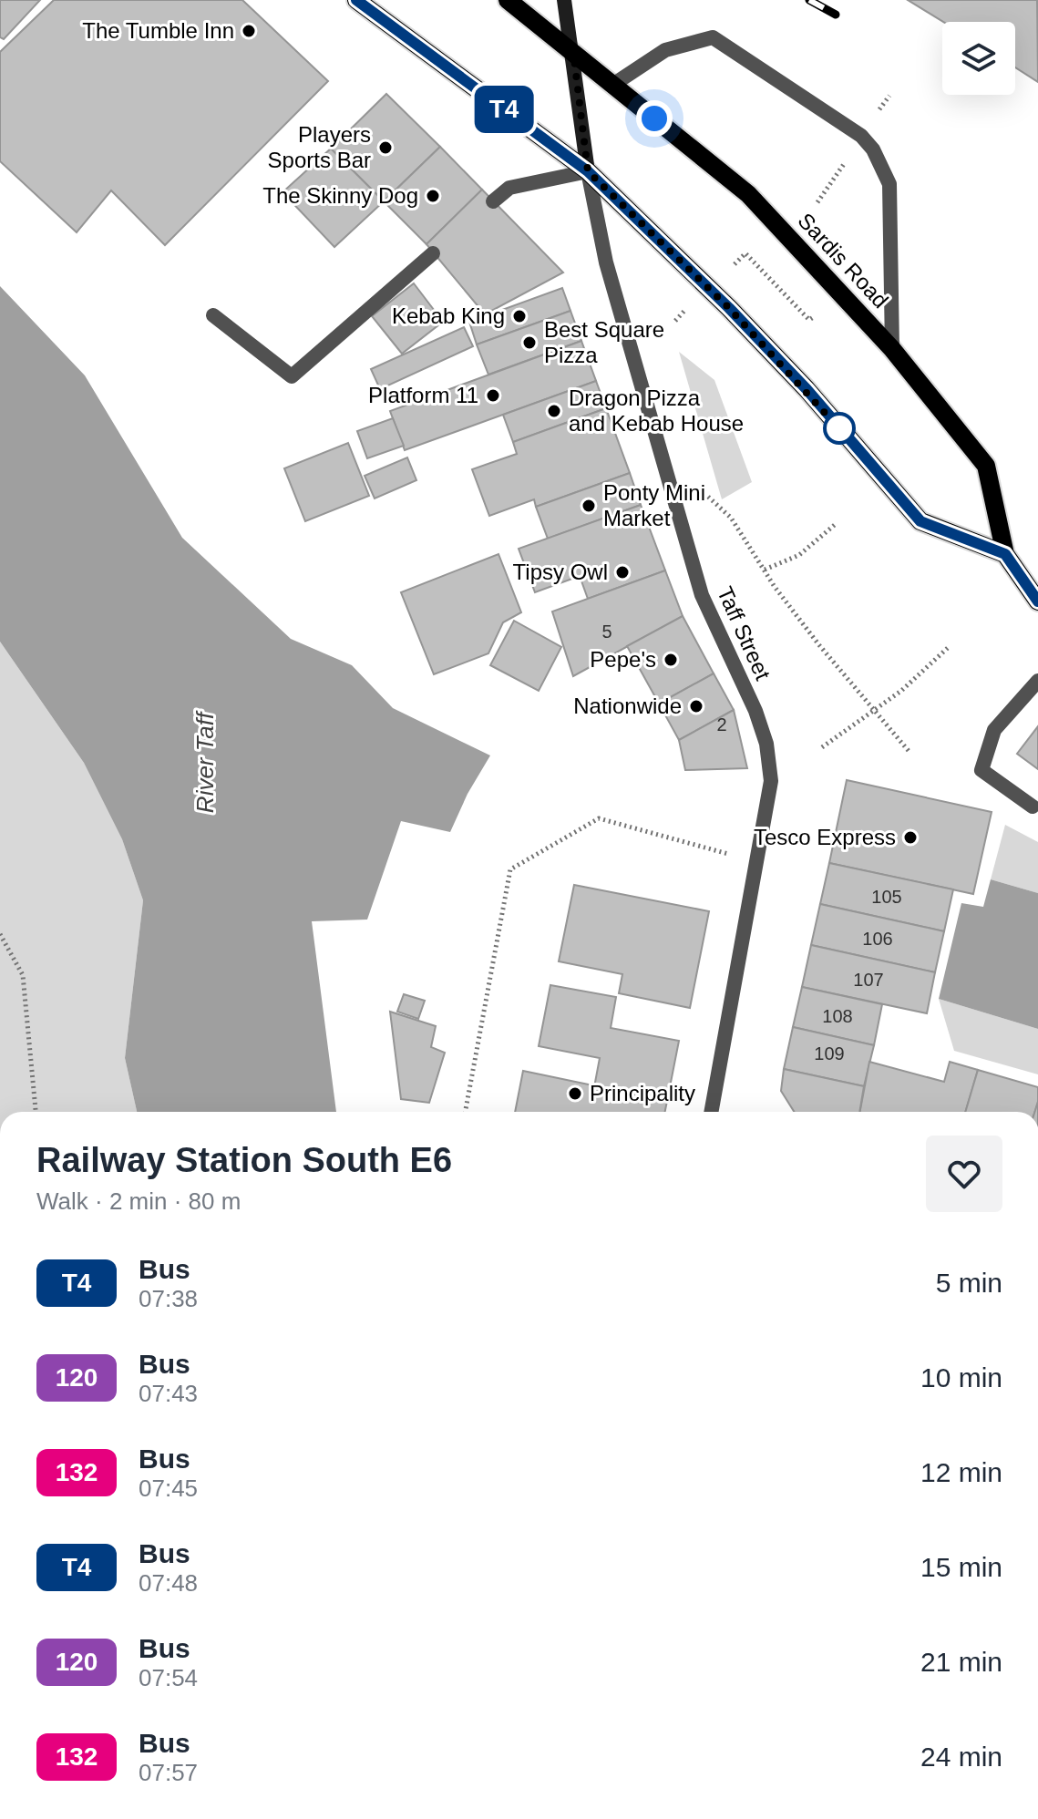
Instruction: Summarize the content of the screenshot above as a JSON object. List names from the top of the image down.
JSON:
{
  "streets": {
    "main road": ["Sardis Road"],
    "street": ["Taff Street"]
  },
  "water": ["River Taff"],
  "places": [
    "The Tumble Inn",
    "Players Sports Bar",
    "The Skinny Dog",
    "Kebab King",
    "Best Square Pizza",
    "Platform 11",
    "Dragon Pizza and Kebab House",
    "Ponty Mini Market",
    "Tipsy Owl",
    "Pepe's",
    "Nationwide",
    "Tesco Express",
    "Principality"
  ],
  "lines": ["bus line T4"],
  "house_numbers": [
    "5",
    "2",
    "105",
    "106",
    "107",
    "108",
    "109"
  ],
  "page": {
    "on_map": "T4",
    "heading": ["Railway Station South E6", "Walk · 2 min · 80 m"],
    "list": [
      {
        "mark": "T4",
        "name": "Bus",
        "note": "07:38",
        "value": "5 min"
      },
      {
        "mark": "120",
        "name": "Bus",
        "note": "07:43",
        "value": "10 min"
      },
      {
        "mark": "132",
        "name": "Bus",
        "note": "07:45",
        "value": "12 min"
      },
      {
        "mark": "T4",
        "name": "Bus",
        "note": "07:48",
        "value": "15 min"
      },
      {
        "mark": "120",
        "name": "Bus",
        "note": "07:54",
        "value": "21 min"
      },
      {
        "mark": "132",
        "name": "Bus",
        "note": "07:57",
        "value": "24 min"
      }
    ]
  }
}
